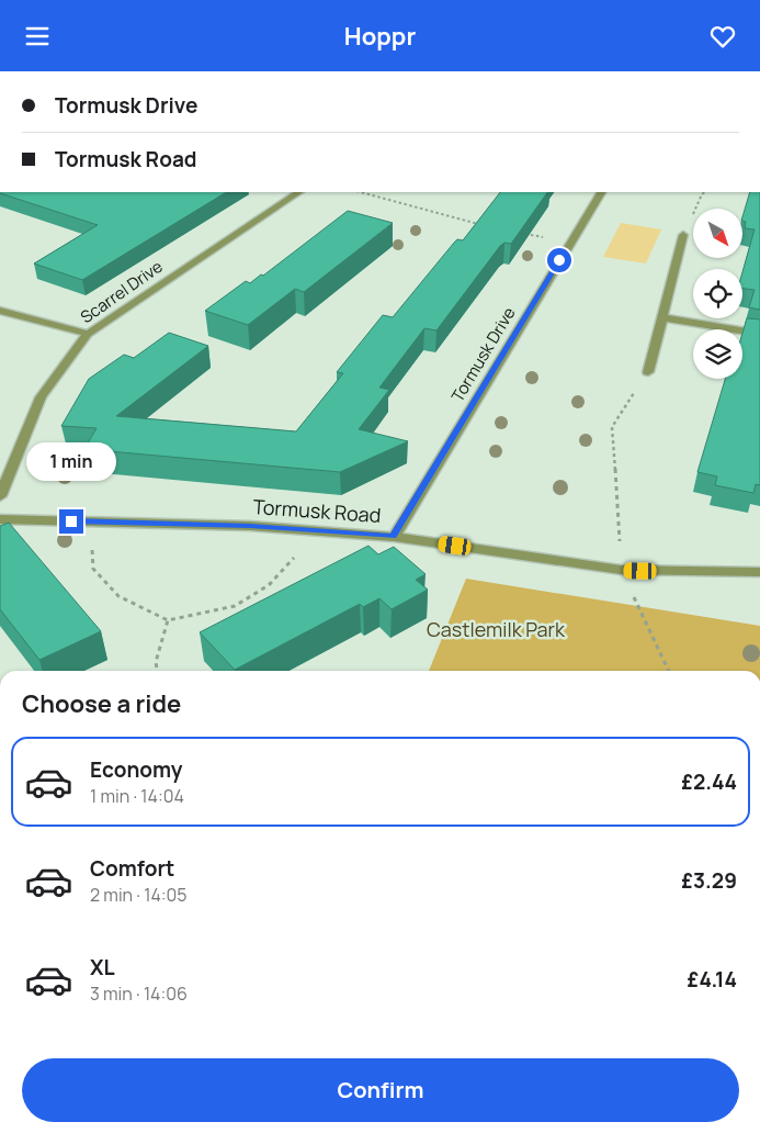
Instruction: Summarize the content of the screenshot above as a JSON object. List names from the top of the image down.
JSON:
{
  "streets": {
    "street": ["Scarrel Drive", "Tormusk Drive", "Tormusk Road"]
  },
  "crossings": [
    ["Tormusk Drive", "Tormusk Road"]
  ],
  "parks": ["Castlemilk Park"],
  "north": "bottom right",
  "page": {
    "header": "Hoppr",
    "banner": ["Tormusk Drive", "Tormusk Road"],
    "bubble": "1 min",
    "heading": "Choose a ride",
    "list": [
      {
        "name": "Economy",
        "note": "1 min · 14:04",
        "value": "£2.44"
      },
      {
        "name": "Comfort",
        "note": "2 min · 14:05",
        "value": "£3.29"
      },
      {
        "name": "XL",
        "note": "3 min · 14:06",
        "value": "£4.14"
      }
    ],
    "buttons": "Confirm"
  }
}
